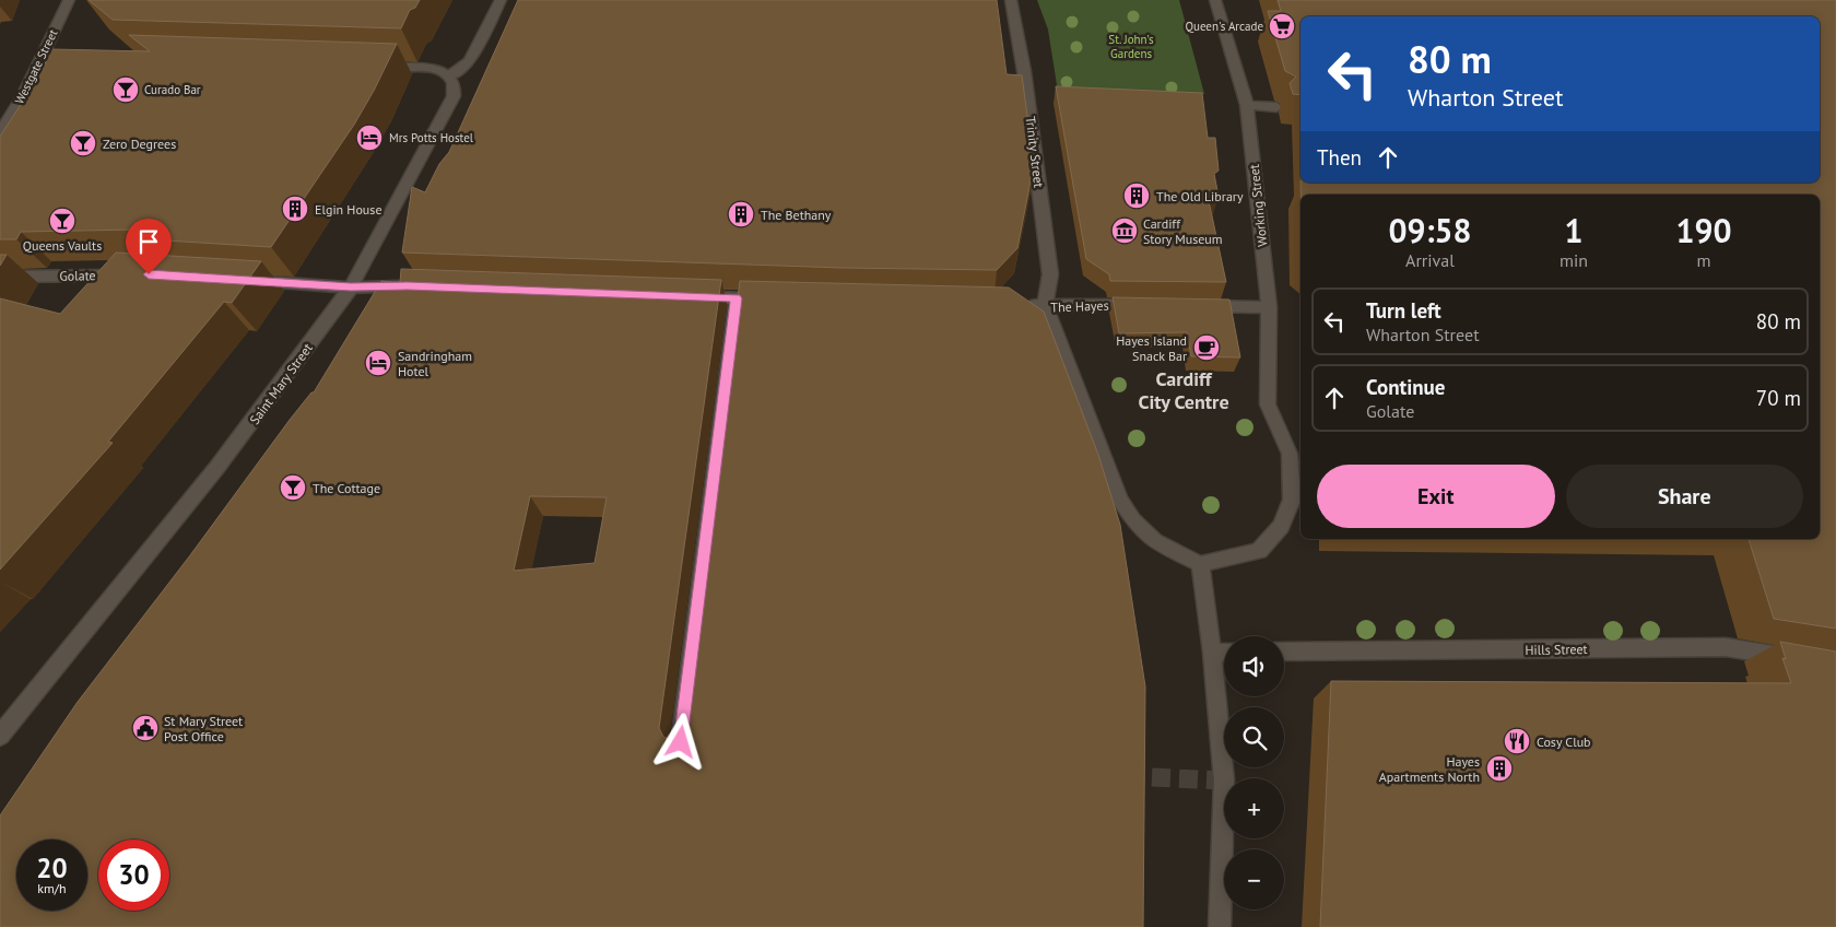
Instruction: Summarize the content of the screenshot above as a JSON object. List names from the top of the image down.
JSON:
{
  "streets": {
    "street": [
      "Westgate Street",
      "Trinity Street",
      "Working Street",
      "Golate",
      "The Hayes",
      "Saint Mary Street",
      "Hills Street"
    ]
  },
  "crossings": [
    ["Trinity Street", "The Hayes"]
  ],
  "districts": ["Cardiff City Centre"],
  "parks": ["St. John’s Gardens"],
  "places": {
    "supermarket": ["Queen's Arcade"],
    "bar": [
      "Curado Bar",
      "Zero Degrees",
      "Queens Vaults",
      "The Cottage"
    ],
    "hotel": ["Mrs Potts Hostel", "Sandringham Hotel"],
    "building": [
      "The Old Library",
      "Elgin House",
      "The Bethany",
      "Hayes Apartments North"
    ],
    "museum": ["Cardiff Story Museum"],
    "cafe": ["Hayes Island Snack Bar"],
    "public building": ["St Mary Street Post Office"],
    "restaurant": ["Cosy Club"]
  },
  "page": {
    "turn": ["80 m", "Wharton Street"],
    "then": "Then",
    "eta": [
      "09:58",
      "Arrival",
      "1",
      "min",
      "190",
      "m"
    ],
    "list": [
      {
        "name": "Turn left",
        "note": "Wharton Street",
        "value": "80 m"
      },
      {
        "name": "Continue",
        "note": "Golate",
        "value": "70 m"
      }
    ],
    "buttons": ["Exit", "Share"],
    "map_buttons": ["+", "−"],
    "speed": "20 km/h",
    "limit": "30"
  }
}
